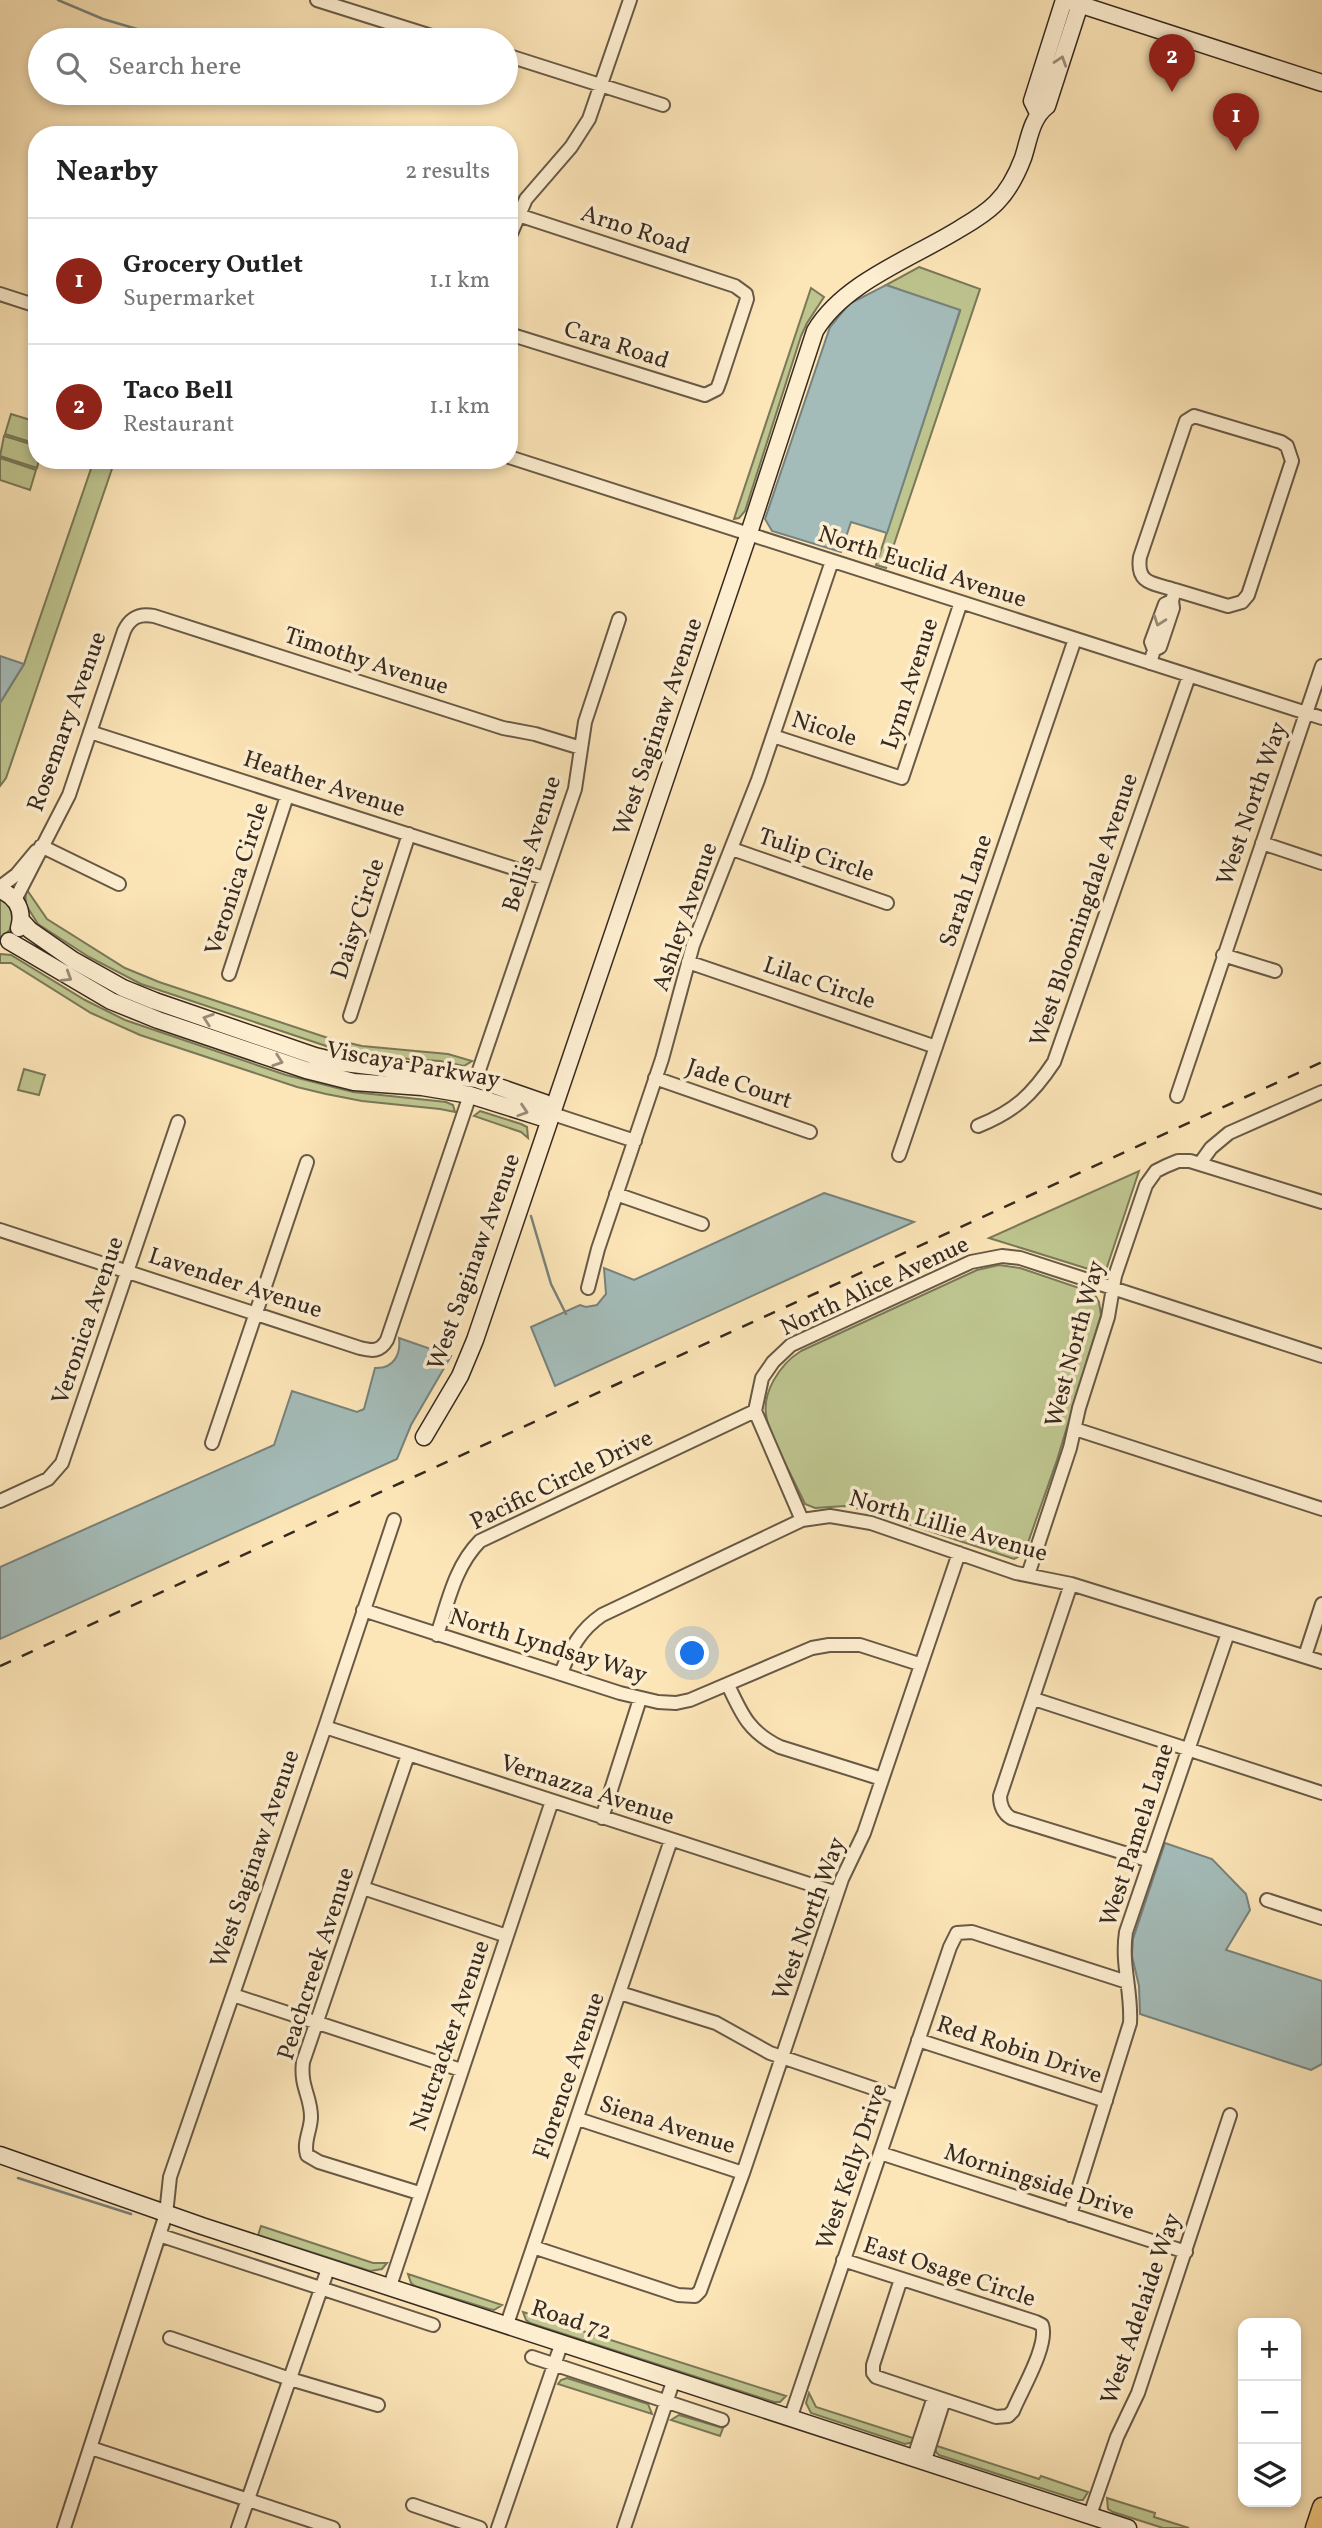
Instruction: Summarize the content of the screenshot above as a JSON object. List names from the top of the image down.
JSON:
{
  "streets": {
    "street": [
      "Arno Road",
      "Cara Road",
      "North Euclid Avenue",
      "Timothy Avenue",
      "Lynn Avenue",
      "Rosemary Avenue",
      "West Saginaw Avenue",
      "Nicole",
      "Heather Avenue",
      "West North Way",
      "Bellis Avenue",
      "Tulip Circle",
      "Veronica Circle",
      "Sarah Lane",
      "West Bloomingdale Avenue",
      "Ashley Avenue",
      "Daisy Circle",
      "Lilac Circle",
      "Viscaya Parkway",
      "Jade Court",
      "Lavender Avenue",
      "North Alice Avenue",
      "Veronica Avenue",
      "Pacific Circle Drive",
      "North Lillie Avenue",
      "North Lyndsay Way",
      "Vernazza Avenue",
      "West Pamela Lane",
      "Peachcreek Avenue",
      "Nutcracker Avenue",
      "Red Robin Drive",
      "Florence Avenue",
      "Siena Avenue",
      "West Kelly Drive",
      "Morningside Drive",
      "East Osage Circle",
      "West Adelaide Way",
      "Road 72"
    ]
  },
  "crossings": [
    ["Arno Road", "Cara Road"],
    ["North Euclid Avenue", "Lynn Avenue"],
    ["North Euclid Avenue", "West Saginaw Avenue"],
    ["North Euclid Avenue", "West North Way"],
    ["North Euclid Avenue", "Sarah Lane"],
    ["North Euclid Avenue", "West Bloomingdale Avenue"],
    ["North Euclid Avenue", "Ashley Avenue"],
    ["Timothy Avenue", "Rosemary Avenue"],
    ["Timothy Avenue", "Bellis Avenue"],
    ["Lynn Avenue", "Nicole"],
    ["Rosemary Avenue", "Heather Avenue"],
    ["West Saginaw Avenue", "Viscaya Parkway"],
    ["West Saginaw Avenue", "North Lyndsay Way"],
    ["West Saginaw Avenue", "Vernazza Avenue"],
    ["West Saginaw Avenue", "Road 72"],
    ["Nicole", "Ashley Avenue"],
    ["Heather Avenue", "Bellis Avenue"],
    ["Heather Avenue", "Veronica Circle"],
    ["Heather Avenue", "Daisy Circle"],
    ["West North Way", "North Alice Avenue"],
    ["West North Way", "North Lillie Avenue"],
    ["West North Way", "North Lyndsay Way"],
    ["West North Way", "Vernazza Avenue"],
    ["West North Way", "Florence Avenue"],
    ["West North Way", "Siena Avenue"],
    ["Bellis Avenue", "Viscaya Parkway"],
    ["Bellis Avenue", "Lavender Avenue"],
    ["Tulip Circle", "Ashley Avenue"],
    ["Sarah Lane", "Lilac Circle"],
    ["Ashley Avenue", "Lilac Circle"],
    ["Ashley Avenue", "Jade Court"],
    ["Lavender Avenue", "Veronica Avenue"],
    ["North Alice Avenue", "Pacific Circle Drive"],
    ["Pacific Circle Drive", "North Lyndsay Way"],
    ["North Lillie Avenue", "North Lyndsay Way"],
    ["North Lillie Avenue", "West Pamela Lane"],
    ["Vernazza Avenue", "Peachcreek Avenue"],
    ["Vernazza Avenue", "Nutcracker Avenue"],
    ["Vernazza Avenue", "Florence Avenue"],
    ["West Pamela Lane", "Red Robin Drive"],
    ["West Pamela Lane", "West Kelly Drive"],
    ["West Pamela Lane", "Morningside Drive"],
    ["Peachcreek Avenue", "Nutcracker Avenue"],
    ["Nutcracker Avenue", "Road 72"],
    ["Red Robin Drive", "West Kelly Drive"],
    ["Florence Avenue", "Siena Avenue"],
    ["Florence Avenue", "Road 72"],
    ["West Kelly Drive", "Morningside Drive"],
    ["West Kelly Drive", "East Osage Circle"],
    ["West Kelly Drive", "Road 72"],
    ["Morningside Drive", "West Adelaide Way"],
    ["West Adelaide Way", "Road 72"]
  ],
  "page": {
    "search": "Search here",
    "pins": ["2", "1"],
    "heading": ["Nearby", "2 results"],
    "list": [
      {
        "mark": "1",
        "name": "Grocery Outlet",
        "note": "Supermarket",
        "value": "1.1 km"
      },
      {
        "mark": "2",
        "name": "Taco Bell",
        "note": "Restaurant",
        "value": "1.1 km"
      }
    ],
    "map_buttons": ["+", "−"]
  }
}
